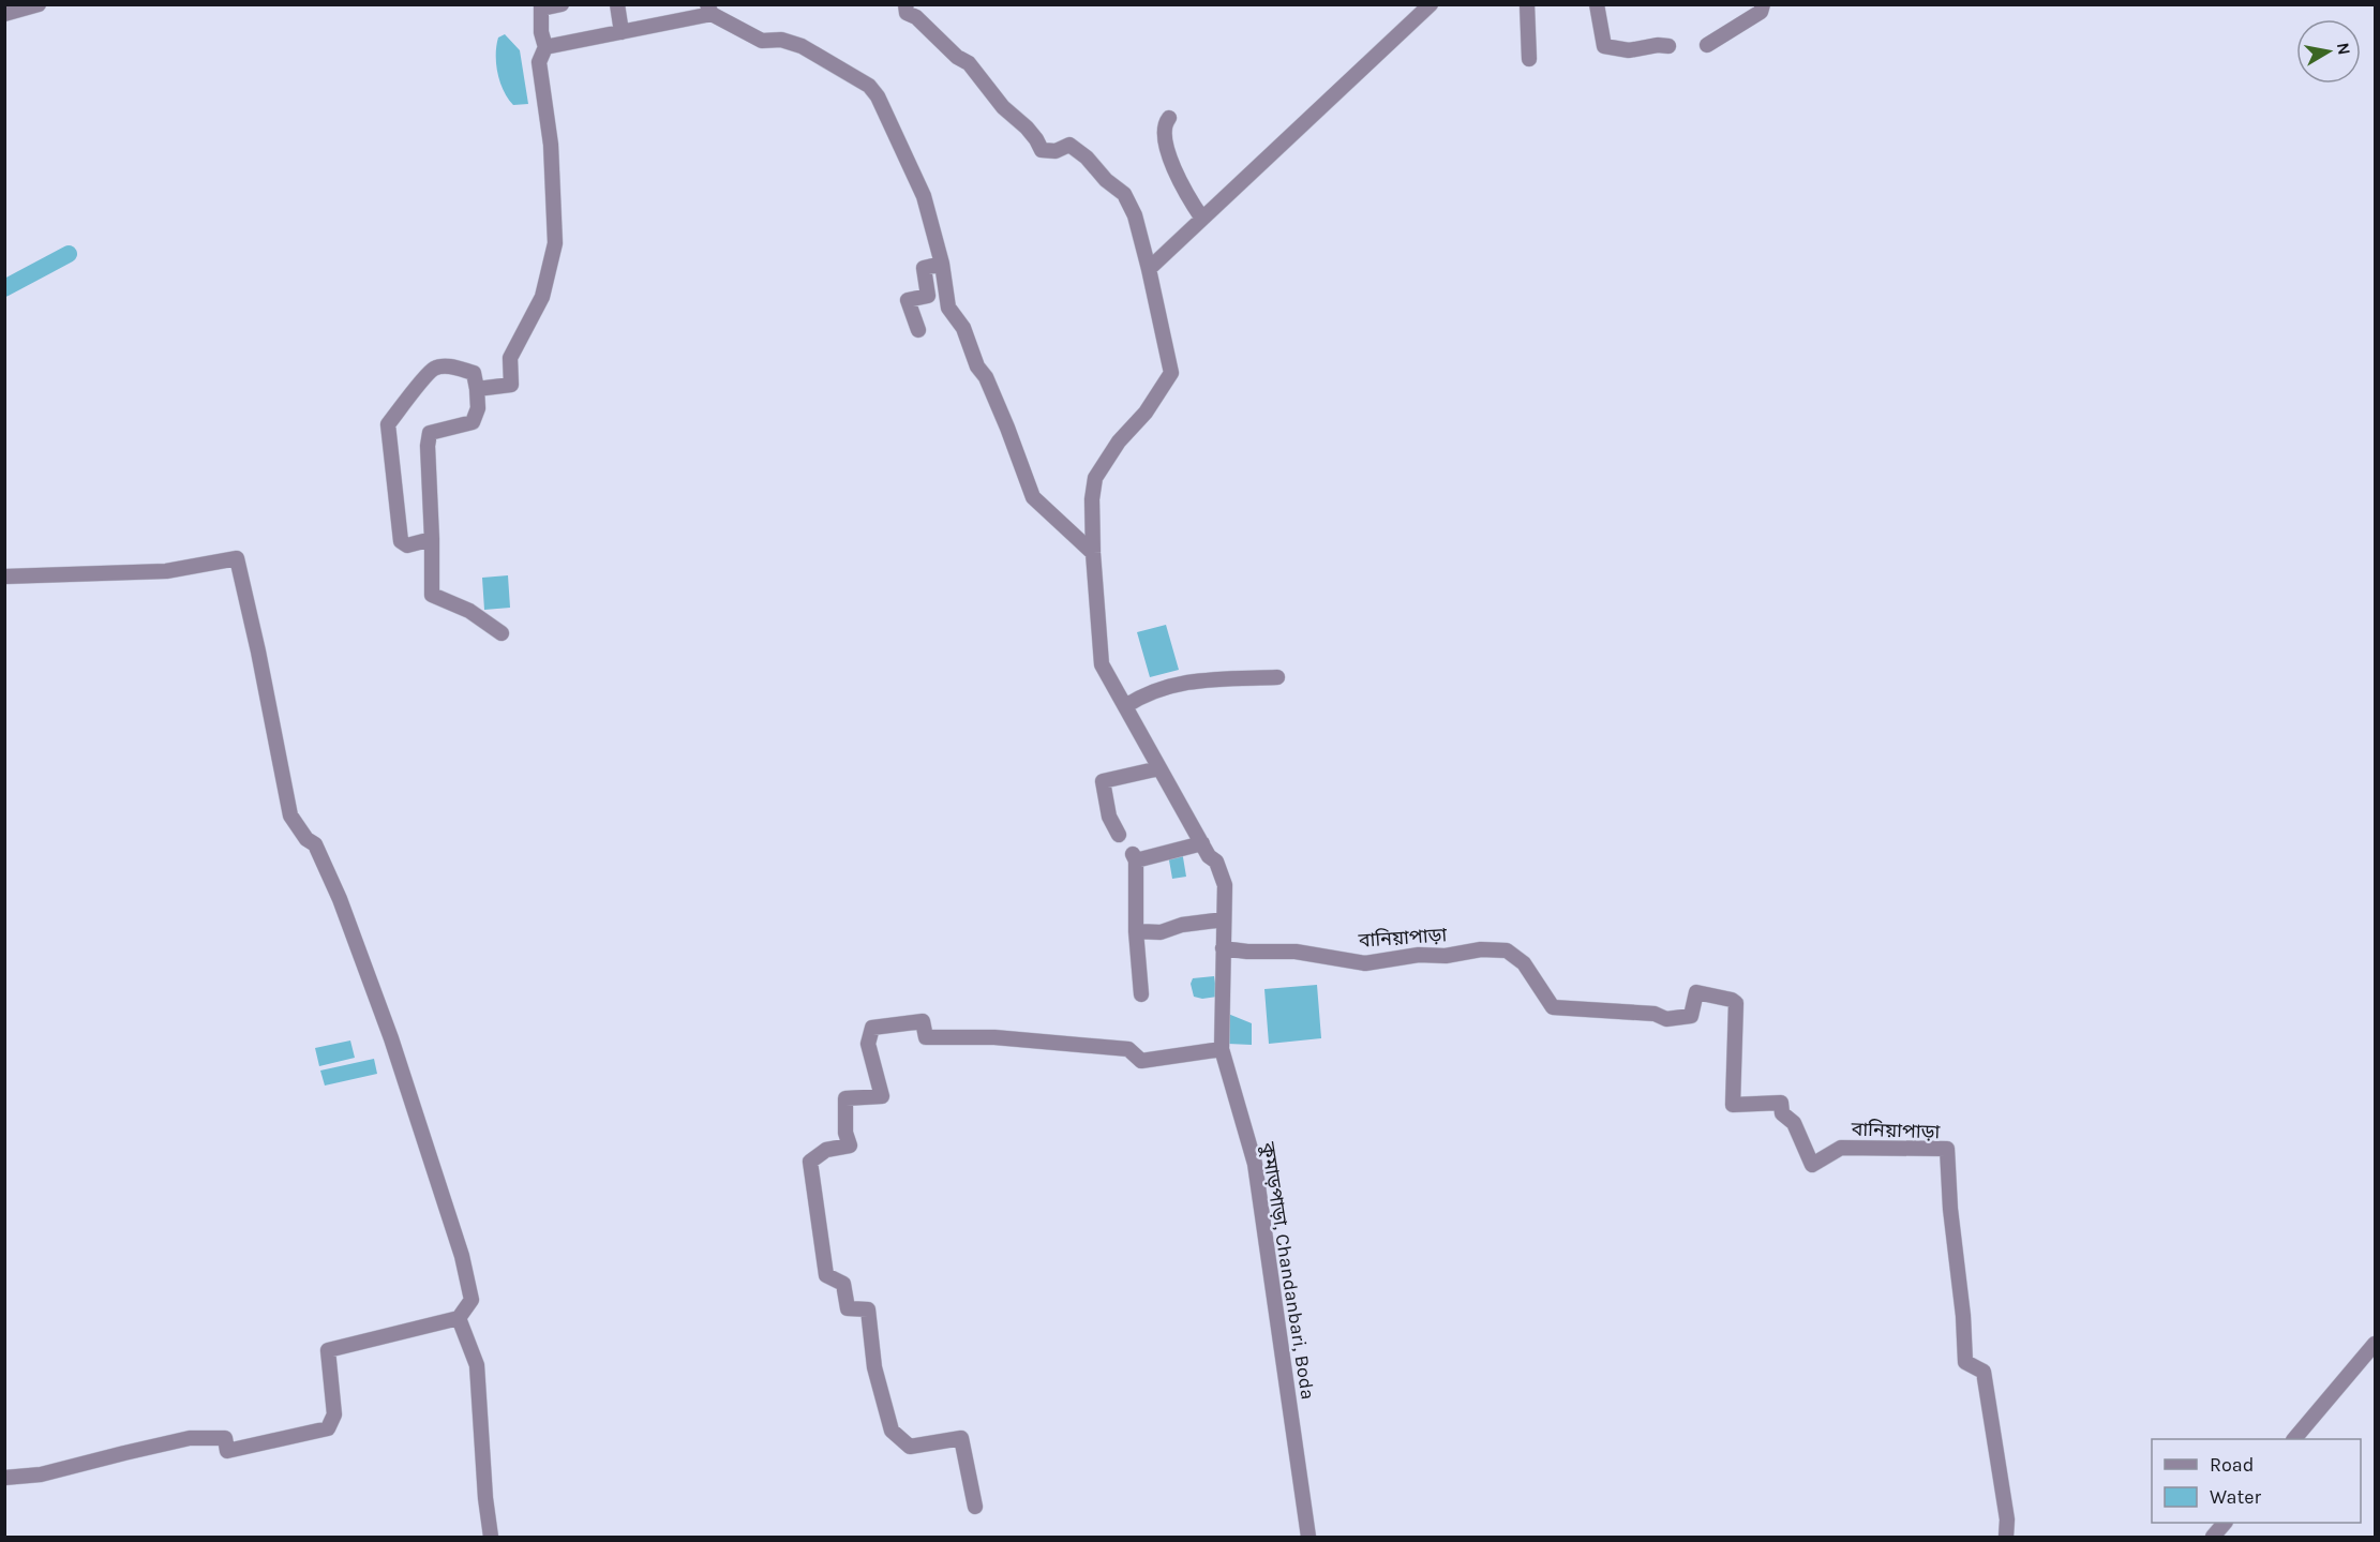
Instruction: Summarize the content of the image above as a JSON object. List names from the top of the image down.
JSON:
{
  "streets": {
    "street": ["বানিয়াপাড়া", "কুমাড়পাড়া, Chandanbari, Boda"]
  },
  "crossings": [
    ["বানিয়াপাড়া", "কুমাড়পাড়া, Chandanbari, Boda"]
  ],
  "legend": ["Road", "Water"],
  "north": "right"
}
